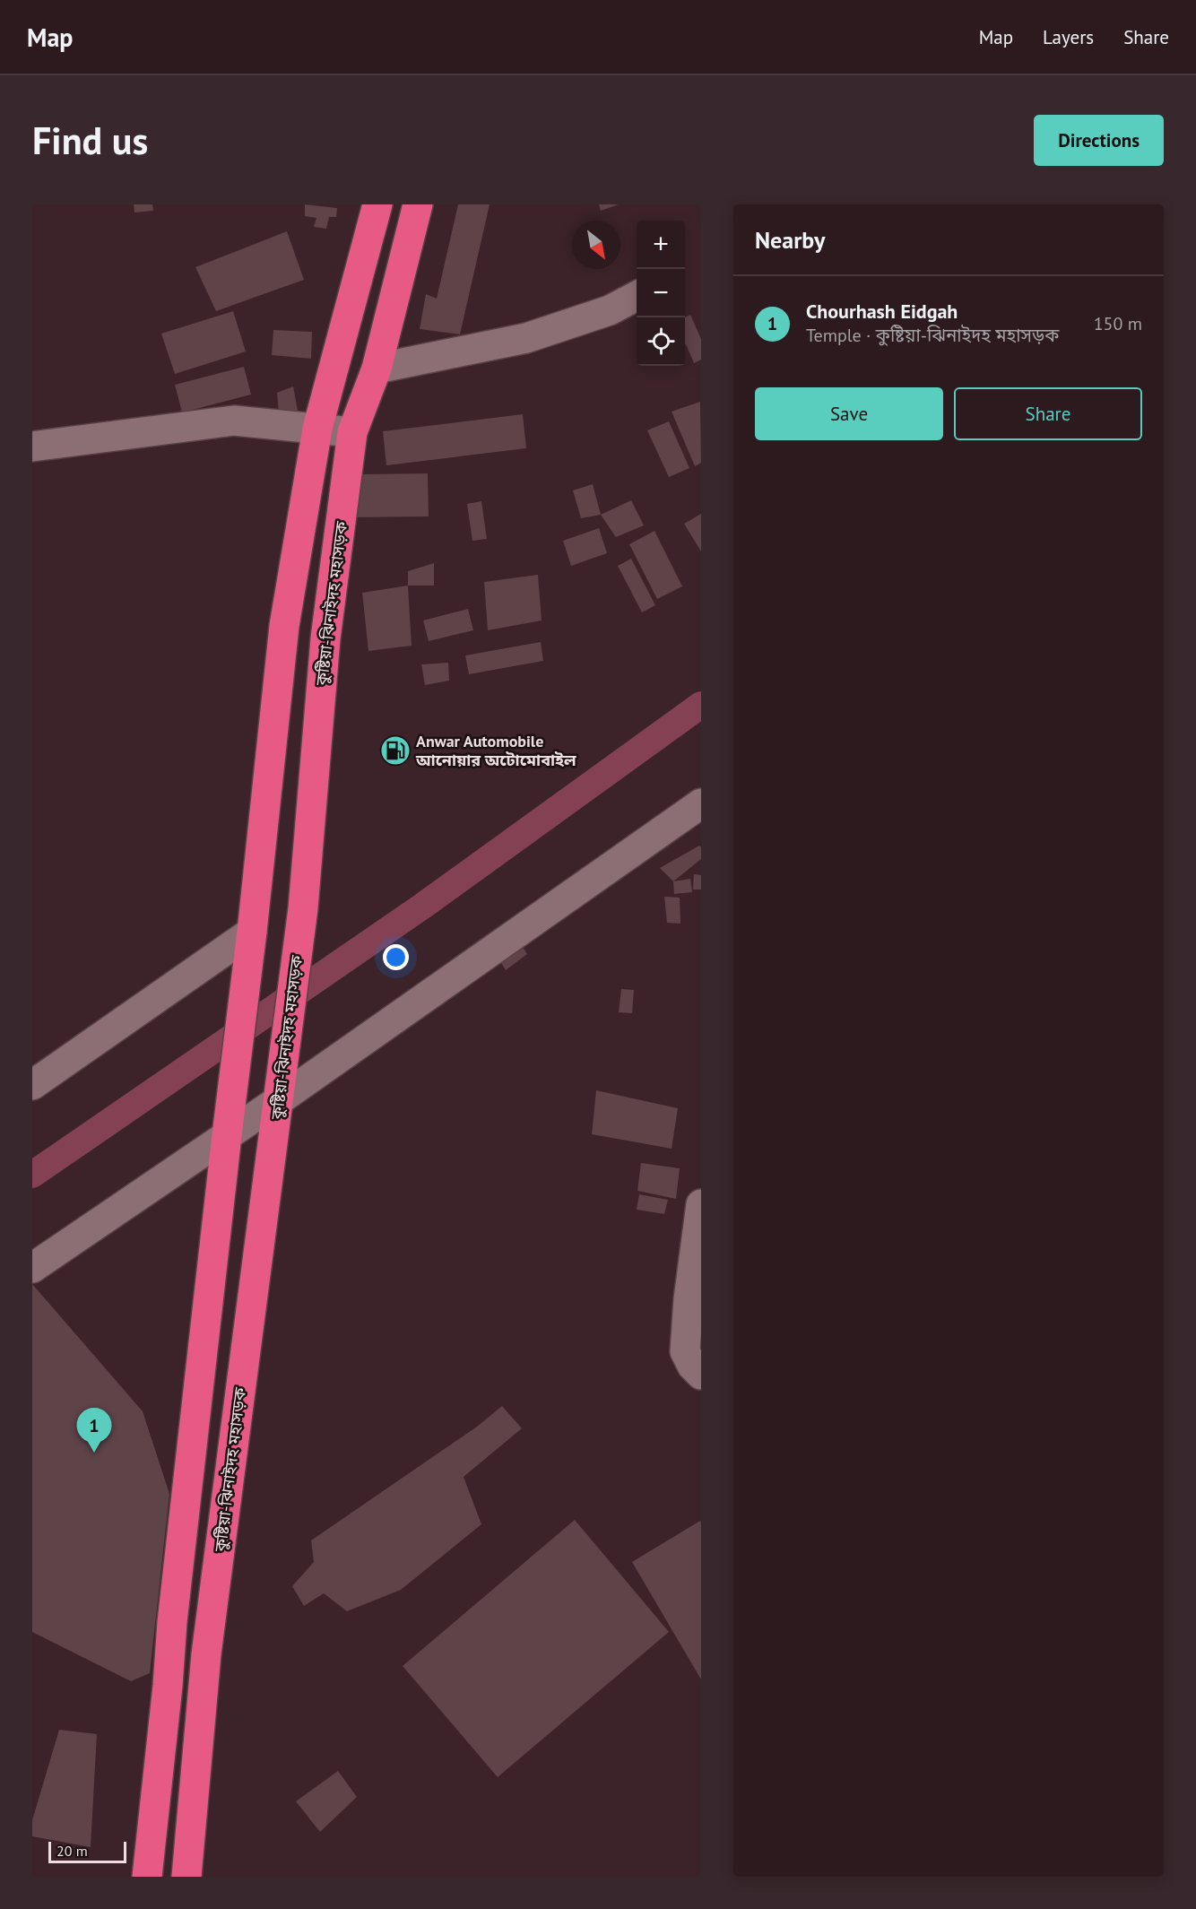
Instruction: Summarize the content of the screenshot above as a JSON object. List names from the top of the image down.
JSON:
{
  "streets": {
    "highway": ["কুষ্টিয়া-ঝিনাইদহ মহাসড়ক"]
  },
  "places": {
    "fuel station": ["Anwar Automobile আনোয়ার অটোমোবাইল"]
  },
  "scale_bar": "20 m",
  "north": "bottom right",
  "page": {
    "header": "Map",
    "nav": ["Map", "Layers", "Share"],
    "buttons": [
      "Directions",
      ["Save", "Share"]
    ],
    "title": "Find us",
    "heading": "Nearby",
    "map_buttons": ["+", "−"],
    "list": [
      {
        "mark": "1",
        "name": "Chourhash Eidgah",
        "note": "Temple · কুষ্টিয়া-ঝিনাইদহ মহাসড়ক",
        "value": "150 m"
      }
    ],
    "pins": "1",
    "scale": "20 m"
  }
}
